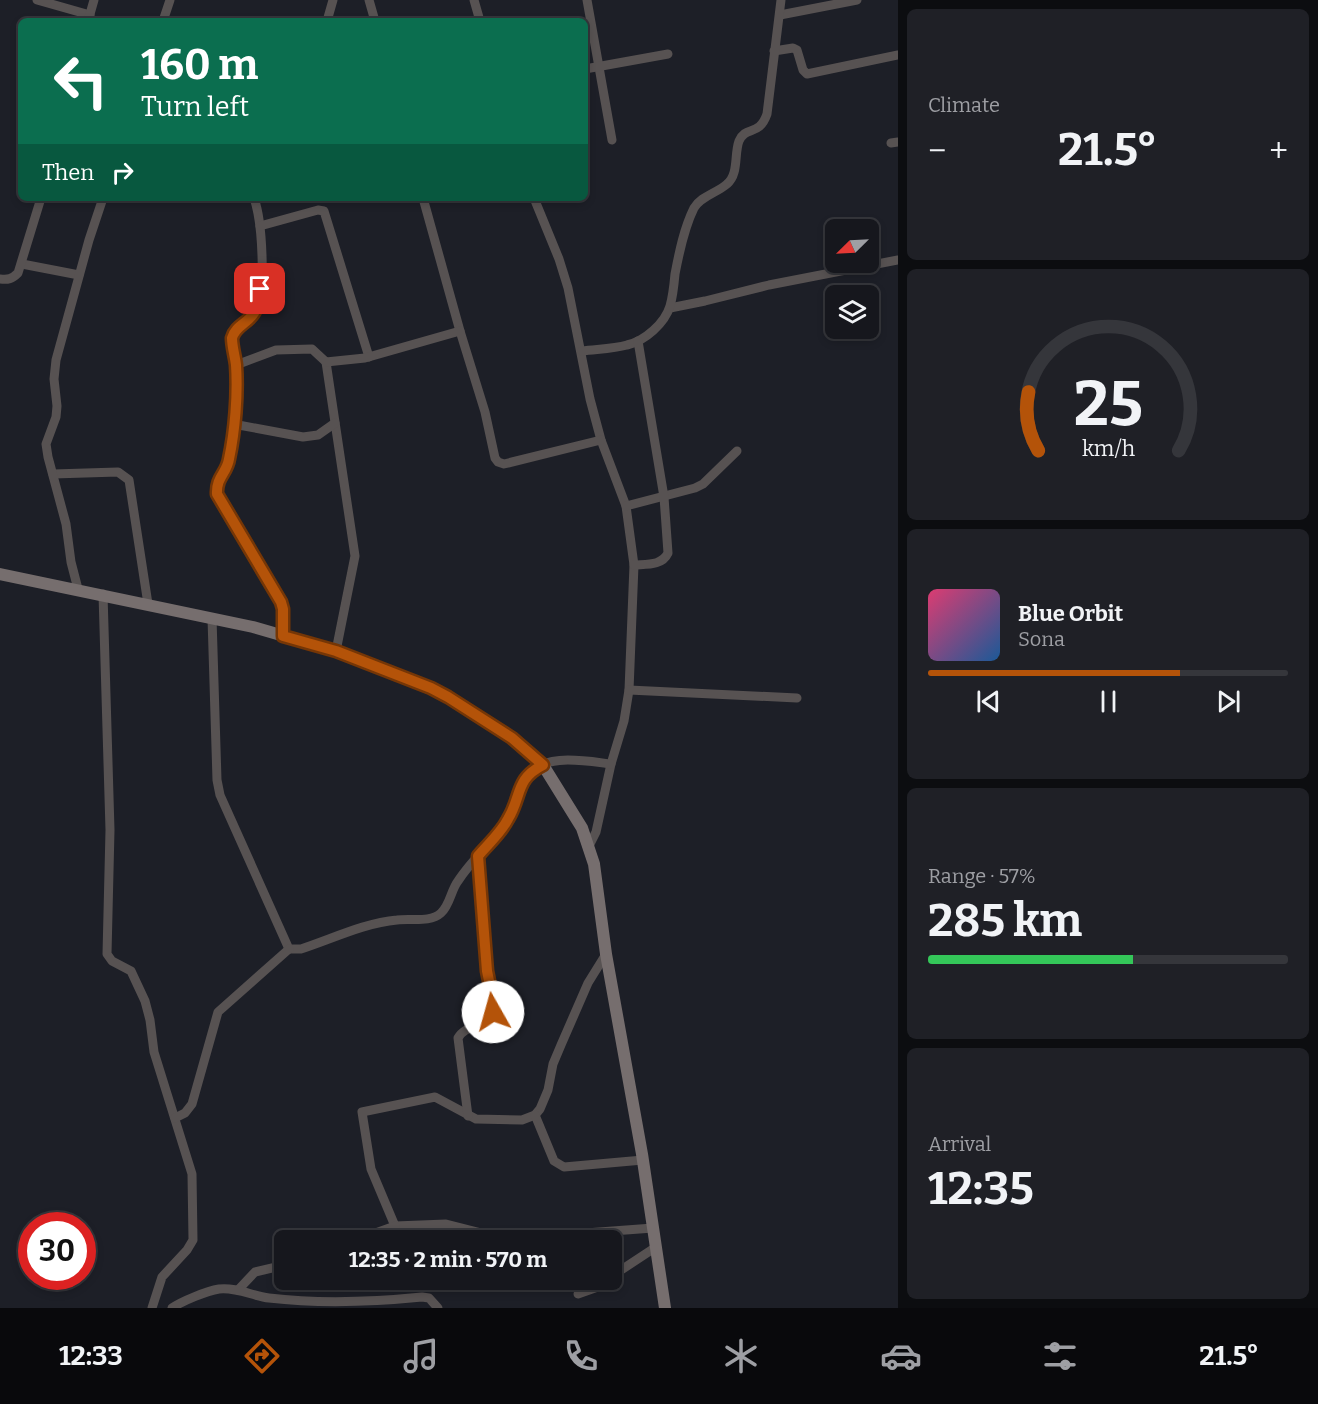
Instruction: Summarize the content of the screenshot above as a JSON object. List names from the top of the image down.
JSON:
{
  "north": "bottom left",
  "page": {
    "tile": [
      "Climate",
      ["Range · 57%", "285 km"],
      ["Arrival", "12:35"]
    ],
    "turn": ["160 m", "Turn left"],
    "heat": ["−", "21.5°", "+"],
    "then": "Then",
    "song": ["Blue Orbit", "Sona"],
    "limit": "30",
    "trip": "12:35 · 2 min · 570 m",
    "tabs": ["12:33", "21.5°"],
    "gauge": ["25", "km/h"]
  }
}
